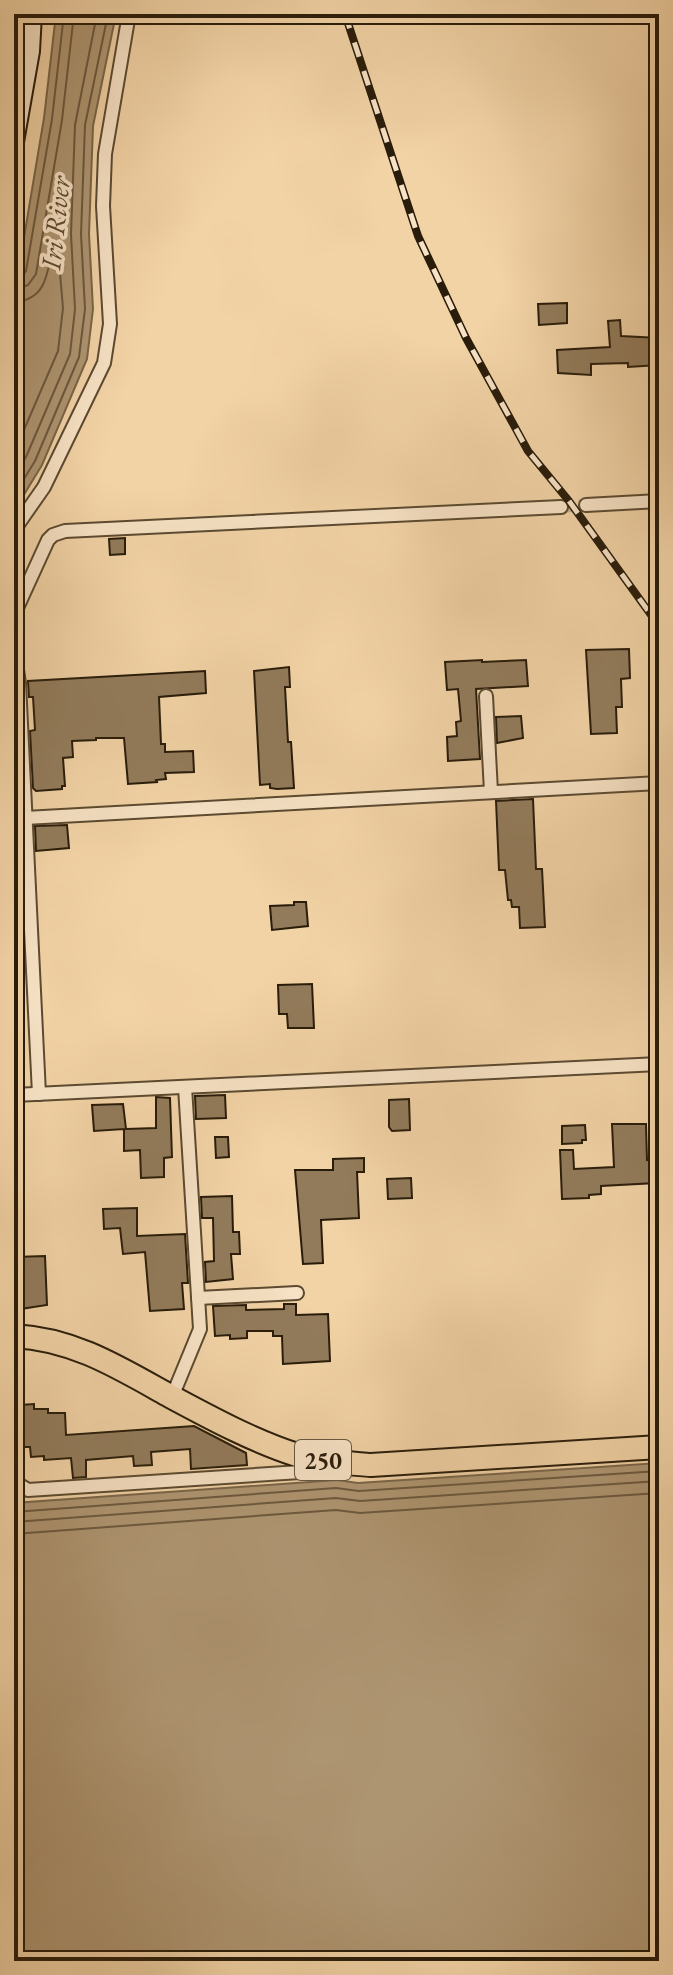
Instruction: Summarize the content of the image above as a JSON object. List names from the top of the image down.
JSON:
{
  "streets": {
    "highway": ["250"]
  },
  "water": ["Iri River"]
}
